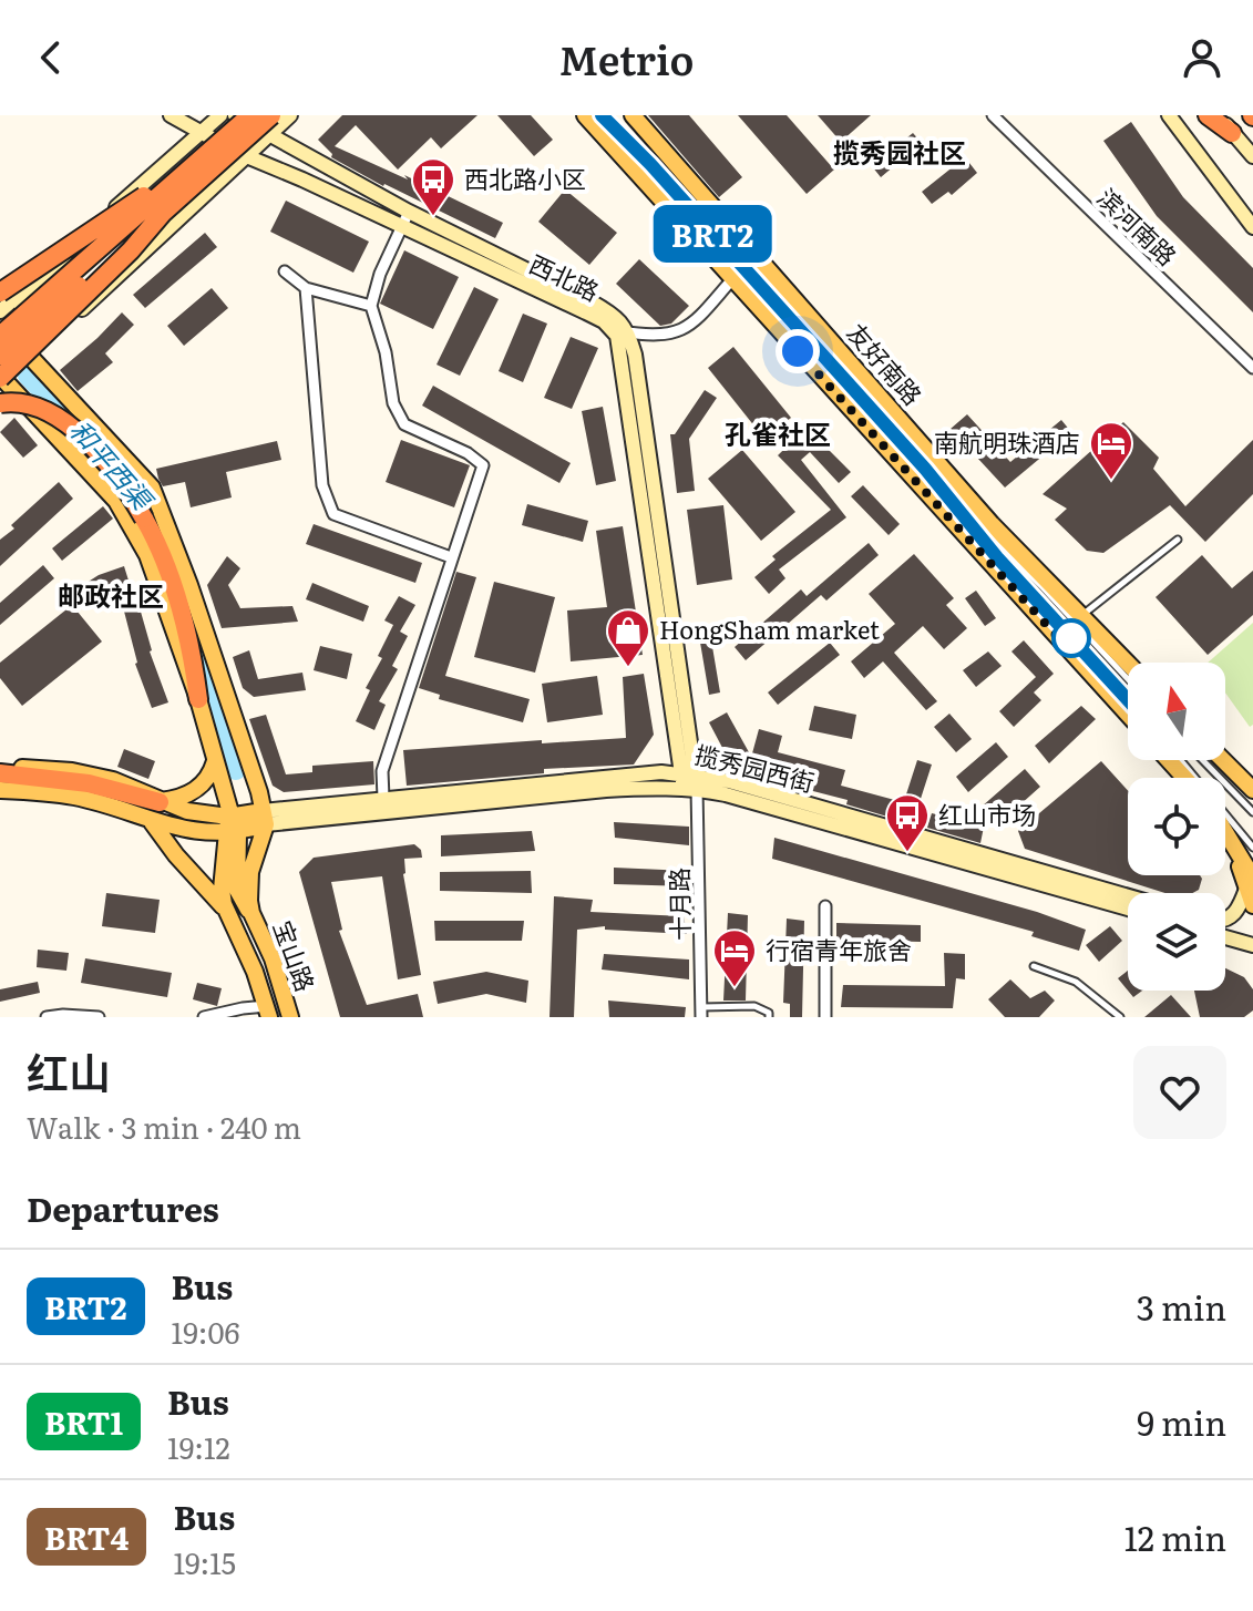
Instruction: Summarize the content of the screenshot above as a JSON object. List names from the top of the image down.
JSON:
{
  "streets": {
    "main road": [
      "西北路",
      "友好南路",
      "揽秀园西街",
      "宝山路"
    ],
    "street": ["滨河南路", "十月路"]
  },
  "crossings": [
    ["西北路", "揽秀园西街"],
    ["西北路", "十月路"],
    ["揽秀园西街", "十月路"]
  ],
  "districts": ["揽秀园社区", "孔雀社区", "邮政社区"],
  "water": ["和平西渠"],
  "places": {
    "bus stop": ["西北路小区", "红山市场"],
    "hotel": ["南航明珠酒店", "行宿青年旅舍"],
    "shop": ["HongSham market"]
  },
  "lines": ["bus line BRT2"],
  "north": "top",
  "page": {
    "header": "Metrio",
    "on_map": "BRT2",
    "heading": [
      ["红山", "Walk · 3 min · 240 m"],
      "Departures"
    ],
    "list": [
      {
        "mark": "BRT2",
        "name": "Bus",
        "note": "19:06",
        "value": "3 min"
      },
      {
        "mark": "BRT1",
        "name": "Bus",
        "note": "19:12",
        "value": "9 min"
      },
      {
        "mark": "BRT4",
        "name": "Bus",
        "note": "19:15",
        "value": "12 min"
      }
    ]
  }
}
